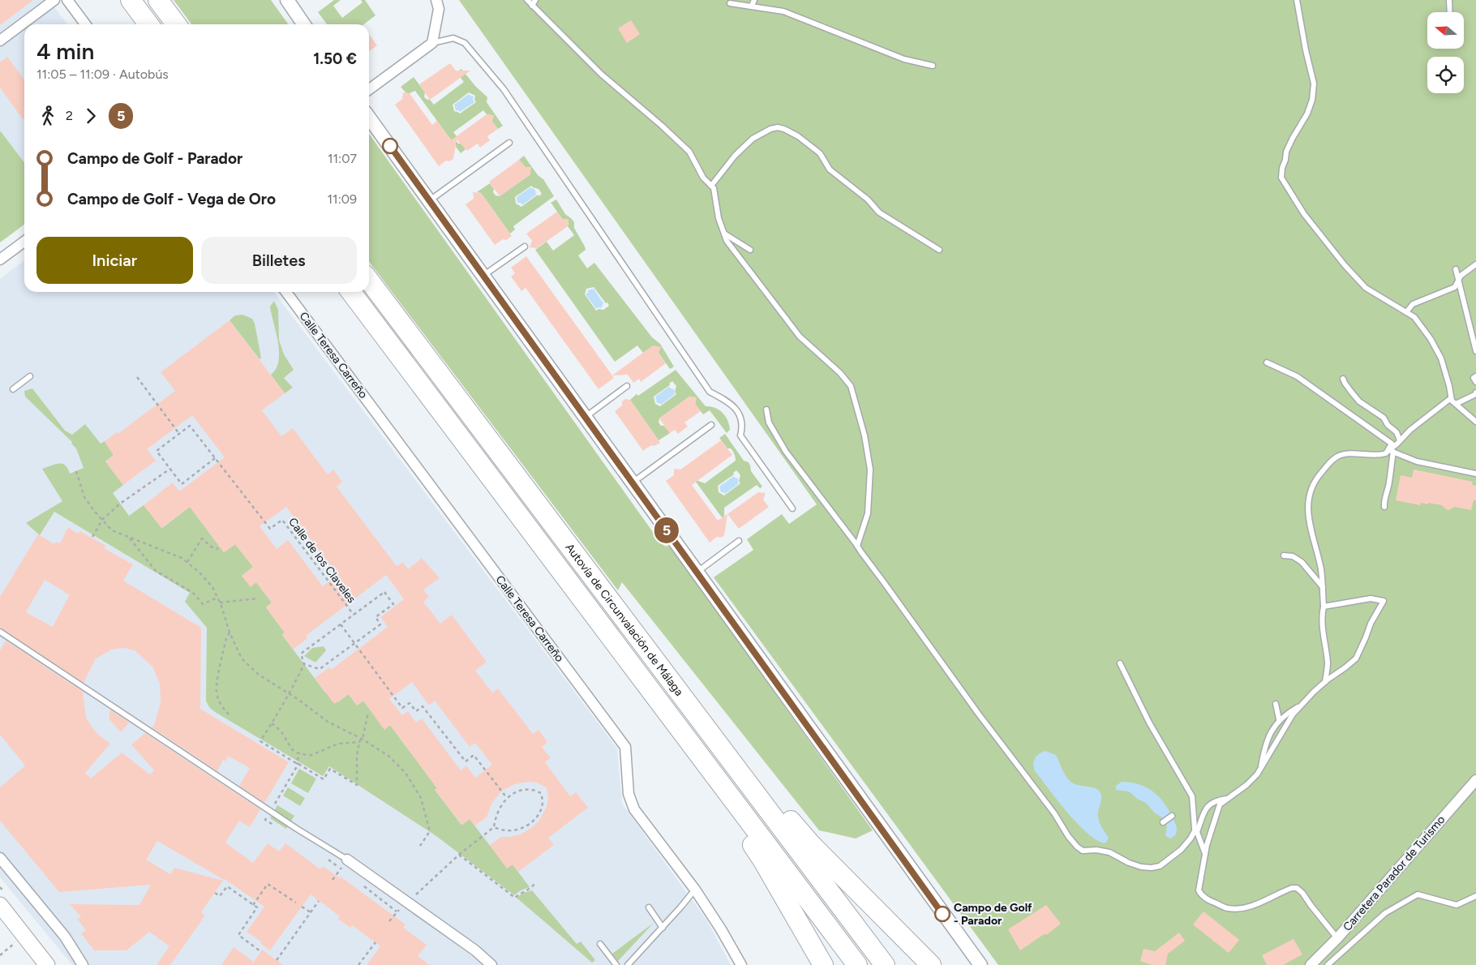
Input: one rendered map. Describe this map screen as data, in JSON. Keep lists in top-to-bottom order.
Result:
{
  "streets": {
    "highway": ["Autovía de Circunvalación de Málaga"],
    "street": ["Calle Teresa Carreño", "Carretera Parador de Turismo"],
    "path": ["Calle de los Claveles"]
  },
  "places": ["Campo de Golf - Parador"],
  "lines": ["bus line 5"],
  "north": "left",
  "page": {
    "on_map": "5",
    "heading": ["4 min", "11:05 – 11:09 · Autobús", "1.50 €"],
    "legs": ["2", "5"],
    "list": [
      {
        "name": "Campo de Golf - Parador",
        "value": "11:07"
      },
      {
        "name": "Campo de Golf - Vega de Oro",
        "value": "11:09"
      }
    ],
    "buttons": ["Iniciar", "Billetes"]
  }
}
